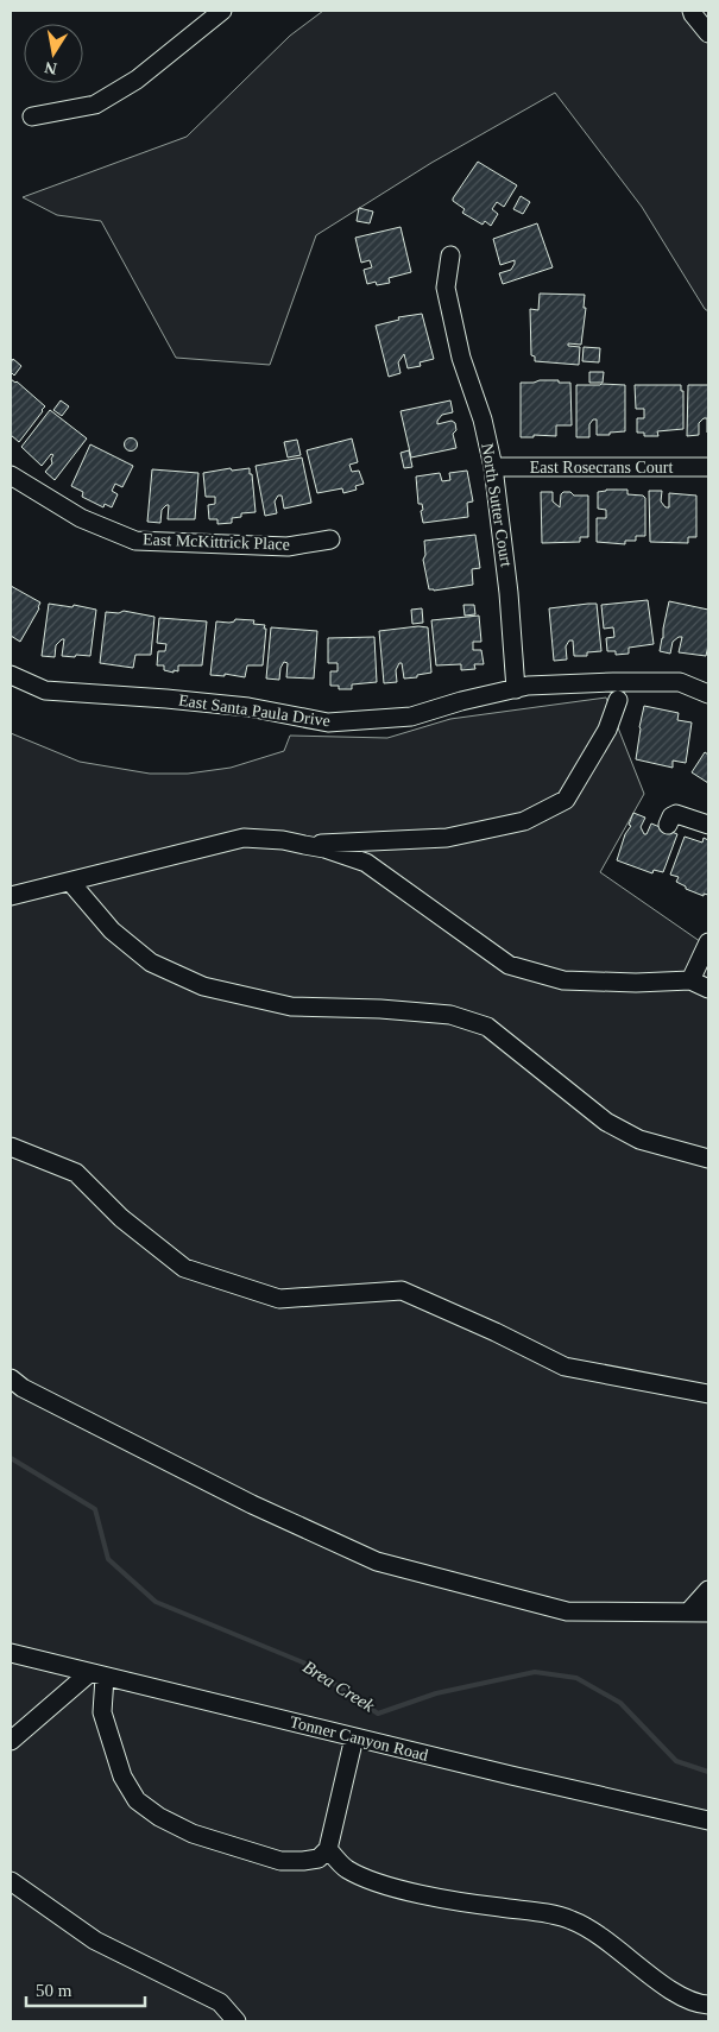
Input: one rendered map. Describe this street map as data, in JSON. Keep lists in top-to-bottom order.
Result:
{
  "streets": {
    "street": [
      "East Rosecrans Court",
      "North Sutter Court",
      "East McKittrick Place",
      "East Santa Paula Drive",
      "Tonner Canyon Road"
    ]
  },
  "crossings": [
    ["East Rosecrans Court", "North Sutter Court"],
    ["North Sutter Court", "East Santa Paula Drive"]
  ],
  "water": ["Brea Creek"],
  "scale_bar": "50 m",
  "north": "bottom"
}
